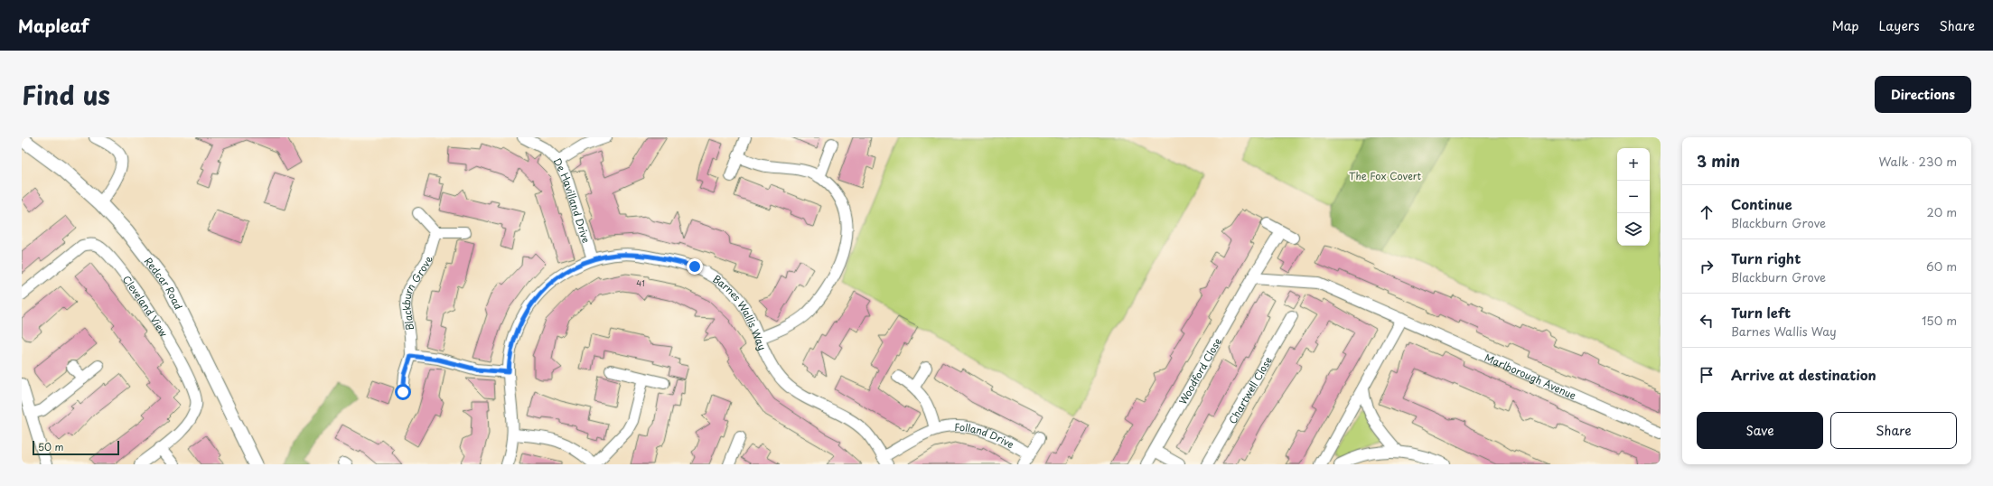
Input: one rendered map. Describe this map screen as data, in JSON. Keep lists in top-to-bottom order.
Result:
{
  "streets": {
    "street": [
      "De Havilland Drive",
      "Redcar Road",
      "Blackburn Grove",
      "Cleveland View",
      "Barnes Wallis Way",
      "Woodford Close",
      "Marlborough Avenue",
      "Chartwell Close",
      "Folland Drive"
    ]
  },
  "crossings": [
    ["De Havilland Drive", "Barnes Wallis Way"],
    ["Barnes Wallis Way", "Folland Drive"]
  ],
  "parks": ["The Fox Covert"],
  "house_numbers": ["41"],
  "scale_bar": "50 m",
  "page": {
    "header": "Mapleaf",
    "nav": ["Map", "Layers", "Share"],
    "title": "Find us",
    "buttons": [
      "Directions",
      ["Save", "Share"]
    ],
    "heading": ["3 min", "Walk · 230 m"],
    "map_buttons": ["+", "−"],
    "list": [
      ["Continue", "Blackburn Grove", "20 m"],
      ["Turn right", "Blackburn Grove", "60 m"],
      ["Turn left", "Barnes Wallis Way", "150 m"],
      "Arrive at destination"
    ],
    "scale": "50 m"
  }
}
